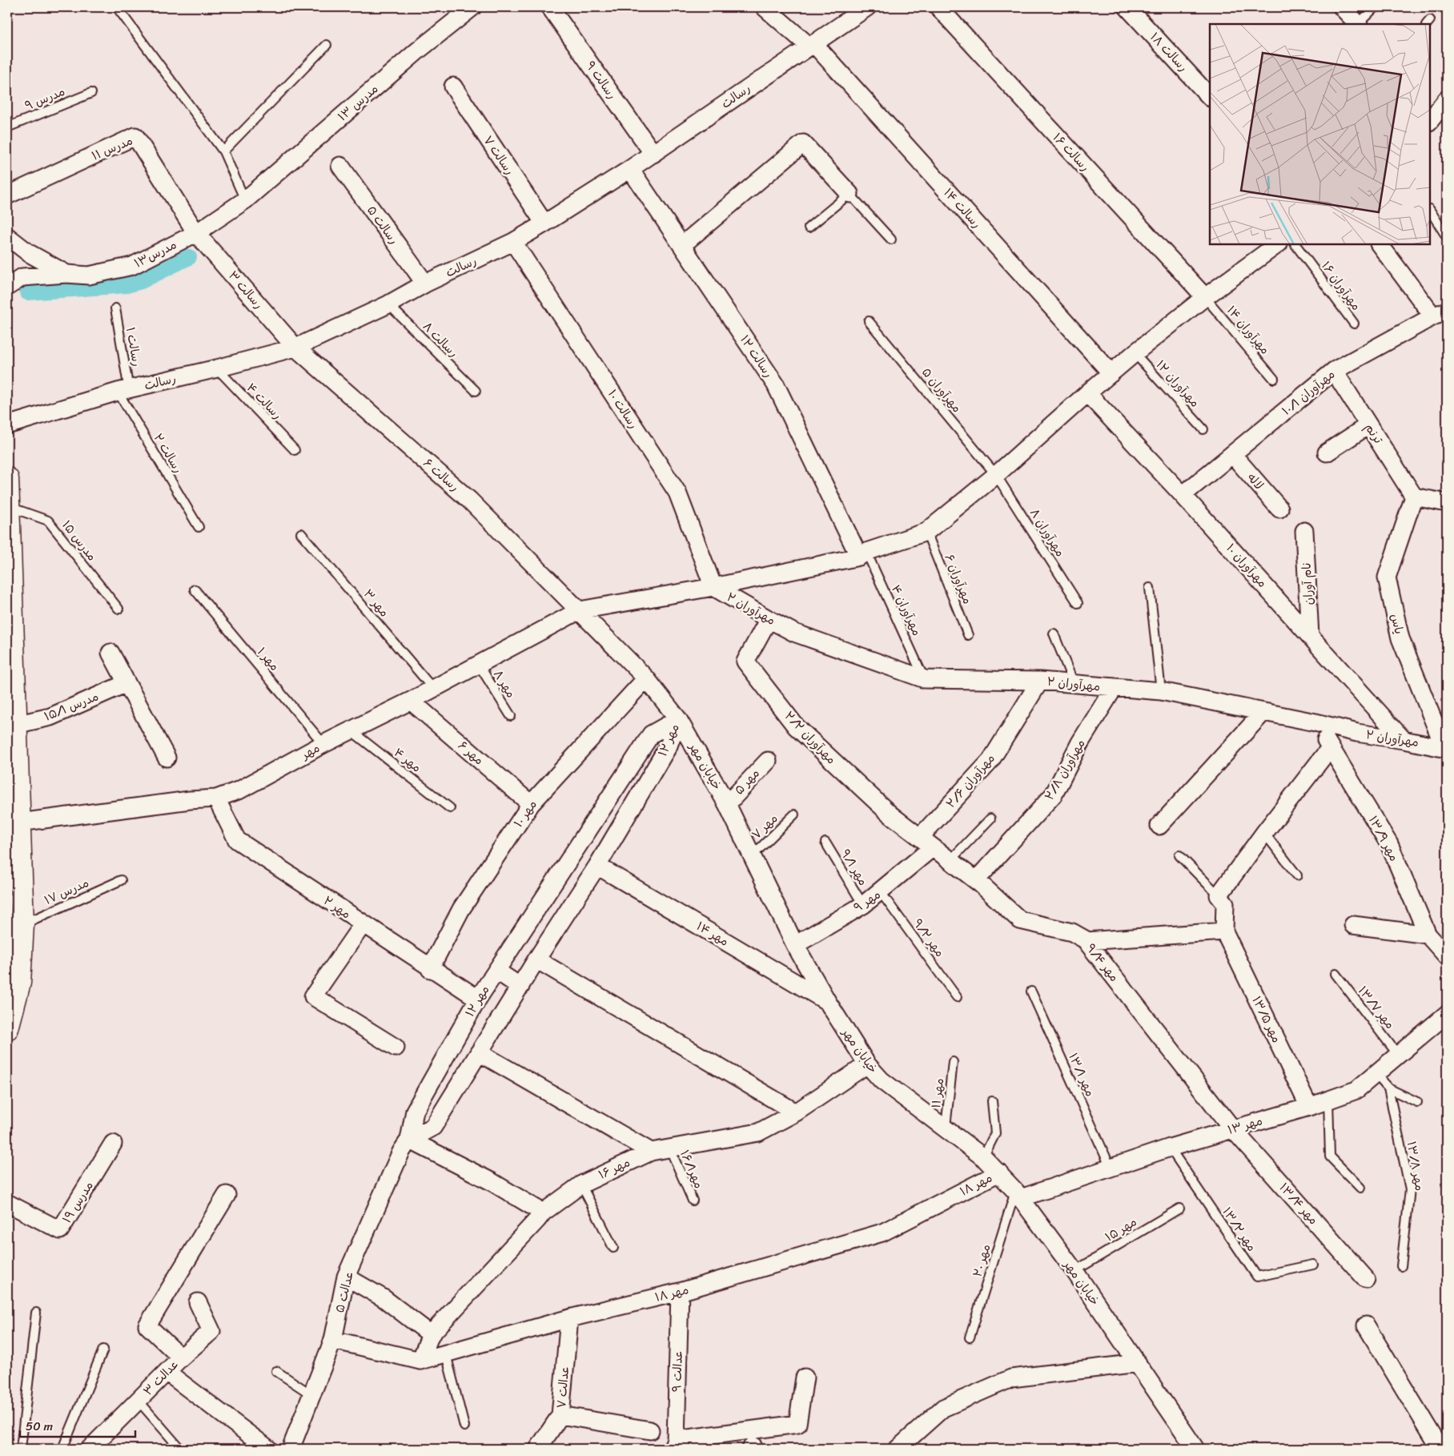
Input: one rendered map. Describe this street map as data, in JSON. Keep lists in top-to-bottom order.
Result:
{
  "streets": {
    "street": [
      "رسالت ۱۸",
      "رسالت ۹",
      "رسالت",
      "مدرس ۱۳",
      "مدرس ۱۱",
      "رسالت ۱۶",
      "رسالت ۷",
      "رسالت ۱۴",
      "رسالت ۵",
      "مدرس۱۳",
      "رسالت ۳",
      "رسالت ۱۲",
      "مهرآوران ۱۰/۱",
      "رسالت ۱۰",
      "ترنم",
      "رسالت ۶",
      "لاله",
      "مهرآوران ۱۰",
      "نام آوران",
      "مهرآوران ۲",
      "یاس",
      "مدرس ۱۵/۱",
      "مهرآوران ۲/۲",
      "مهر ۱۲",
      "مهر",
      "مهر ۶",
      "خیابان مهر",
      "مهرآوران ۲/۸",
      "مهرآوران ۲/۶",
      "مهر ۵",
      "مهر ۱۰",
      "مهر ۱۳/۹",
      "مهر ۹",
      "مهر ۲",
      "مهر ۱۴",
      "مهر ۹/۴",
      "مهر ۱۳/۵",
      "مهر ۱۳",
      "مهر ۱۶",
      "مهر ۱۸",
      "مدرس ۱۹",
      "مهر ۱۳/۴",
      "عدالت ۵",
      "عدالت ۹",
      "عدالت ۳",
      "عدالت ۷"
    ],
    "lane": [
      "مدرس ۹",
      "مهرآوران ۱۶",
      "۱۴ مهرآوران",
      "رسالت ۸",
      "رسالت ۱",
      "مهرآوران ۱۲",
      "مهرآوران ۵",
      "رسالت ۴",
      "رسالت ۲",
      "مهرآوران ۸",
      "مدرس ۱۵",
      "مهرآوران ۶",
      "مهر ۳",
      "مهرآوران ۴",
      "مهر ۱",
      "مهر ۸",
      "مهر ۴",
      "مهر ۷",
      "مهر ۹/۱",
      "مدرس ۱۷",
      "مهر ۹/۲",
      "مهر ۱۳/۷",
      "مهر ۱۳/۱",
      "مهر ۱۱",
      "مهر ۱۳/۸",
      "مهر۱۶/۱",
      "مهر ۱۵",
      "مهر ۱۳/۲",
      "مهر ۲۰"
    ]
  },
  "crossings": [
    ["رسالت ۹", "رسالت"],
    ["رسالت", "رسالت ۷"],
    ["رسالت", "رسالت ۱۴"],
    ["رسالت", "رسالت ۵"],
    ["رسالت", "رسالت ۳"],
    ["رسالت", "رسالت ۸"],
    ["رسالت", "رسالت ۱"],
    ["رسالت", "رسالت ۱۲"],
    ["رسالت", "رسالت ۴"],
    ["رسالت", "رسالت ۱۰"],
    ["رسالت", "رسالت ۲"],
    ["رسالت", "رسالت ۶"],
    ["مدرس ۱۳", "مدرس ۱۱"],
    ["مدرس ۱۳", "مدرس۱۳"],
    ["مدرس ۱۳", "رسالت ۳"],
    ["مدرس ۱۱", "مدرس۱۳"],
    ["مدرس ۱۱", "رسالت ۳"],
    ["رسالت ۱۶", "۱۴ مهرآوران"],
    ["مدرس۱۳", "رسالت ۳"],
    ["رسالت ۳", "رسالت ۶"],
    ["رسالت ۱", "رسالت ۲"],
    ["رسالت ۱۲", "مهرآوران ۴"],
    ["رسالت ۱۲", "مهر"],
    ["مهرآوران ۵", "مهرآوران ۸"],
    ["مهرآوران ۱۰/۱", "ترنم"],
    ["مهرآوران ۱۰/۱", "لاله"],
    ["مهرآوران ۱۰/۱", "مهرآوران ۱۰"],
    ["رسالت ۱۰", "مهرآوران ۲"],
    ["رسالت ۱۰", "مهر"],
    ["ترنم", "یاس"],
    ["رسالت ۶", "مهر"],
    ["رسالت ۶", "خیابان مهر"],
    ["مهرآوران ۱۰", "نام آوران"],
    ["مهرآوران ۱۰", "مهرآوران ۲"],
    ["مهرآوران ۶", "مهر"],
    ["مهر ۳", "مهر"],
    ["مهرآوران ۲", "مهرآوران ۴"],
    ["مهرآوران ۲", "یاس"],
    ["مهرآوران ۲", "مهرآوران ۲/۲"],
    ["مهرآوران ۲", "مهر"],
    ["مهرآوران ۲", "مهرآوران ۲/۸"],
    ["مهرآوران ۲", "مهرآوران ۲/۶"],
    ["مهرآوران ۲", "مهر ۱۳/۹"],
    ["مهرآوران ۴", "مهر"],
    ["مهر ۱", "مهر"],
    ["مهر ۸", "مهر"],
    ["مهرآوران ۲/۲", "مهرآوران ۲/۶"],
    ["مهرآوران ۲/۲", "مهر ۹"],
    ["مهرآوران ۲/۲", "مهر ۹/۴"],
    ["مهر ۱۲", "خیابان مهر"],
    ["مهر ۱۲", "مهر ۲"],
    ["مهر ۱۲", "مهر ۱۴"],
    ["مهر ۱۲", "عدالت ۵"],
    ["مهر", "مهر ۶"],
    ["مهر", "مهر ۴"],
    ["مهر", "خیابان مهر"],
    ["مهر", "مهر ۲"],
    ["مهر ۶", "مهر ۱۰"],
    ["خیابان مهر", "مهر ۵"],
    ["خیابان مهر", "مهر ۱۰"],
    ["خیابان مهر", "مهر ۷"],
    ["خیابان مهر", "مهر ۹"],
    ["خیابان مهر", "مهر ۱۴"],
    ["خیابان مهر", "مهر ۱۱"],
    ["خیابان مهر", "مهر ۱۳"],
    ["خیابان مهر", "مهر ۱۶"],
    ["خیابان مهر", "مهر ۱۸"],
    ["خیابان مهر", "مهر ۱۵"],
    ["خیابان مهر", "مهر ۲۰"],
    ["مهرآوران ۲/۸", "مهر ۹/۴"],
    ["مهرآوران ۲/۶", "مهر ۹"],
    ["مهرآوران ۲/۶", "مهر ۹/۴"],
    ["مهر ۱۰", "مهر ۲"],
    ["مهر ۹/۱", "مهر ۹"],
    ["مهر ۹", "مهر ۹/۲"],
    ["مهر ۹", "مهر ۹/۴"],
    ["مهر ۹/۴", "مهر ۱۳"],
    ["مهر ۹/۴", "مهر ۱۳/۴"],
    ["مهر ۱۳/۷", "مهر ۱۳"],
    ["مهر ۱۳/۵", "مهر ۱۳"],
    ["مهر ۱۳/۱", "مهر ۱۳"],
    ["مهر ۱۳", "مهر ۱۳/۴"],
    ["مهر ۱۳", "مهر ۱۳/۲"],
    ["مهر ۱۳", "مهر ۲۰"],
    ["مهر ۱۶", "مهر۱۶/۱"],
    ["مهر ۱۶", "مهر ۱۸"],
    ["مهر ۱۸", "عدالت ۵"],
    ["مهر ۱۸", "عدالت ۹"],
    ["مهر ۱۸", "عدالت ۷"]
  ],
  "scale_bar": "50 m"
}
